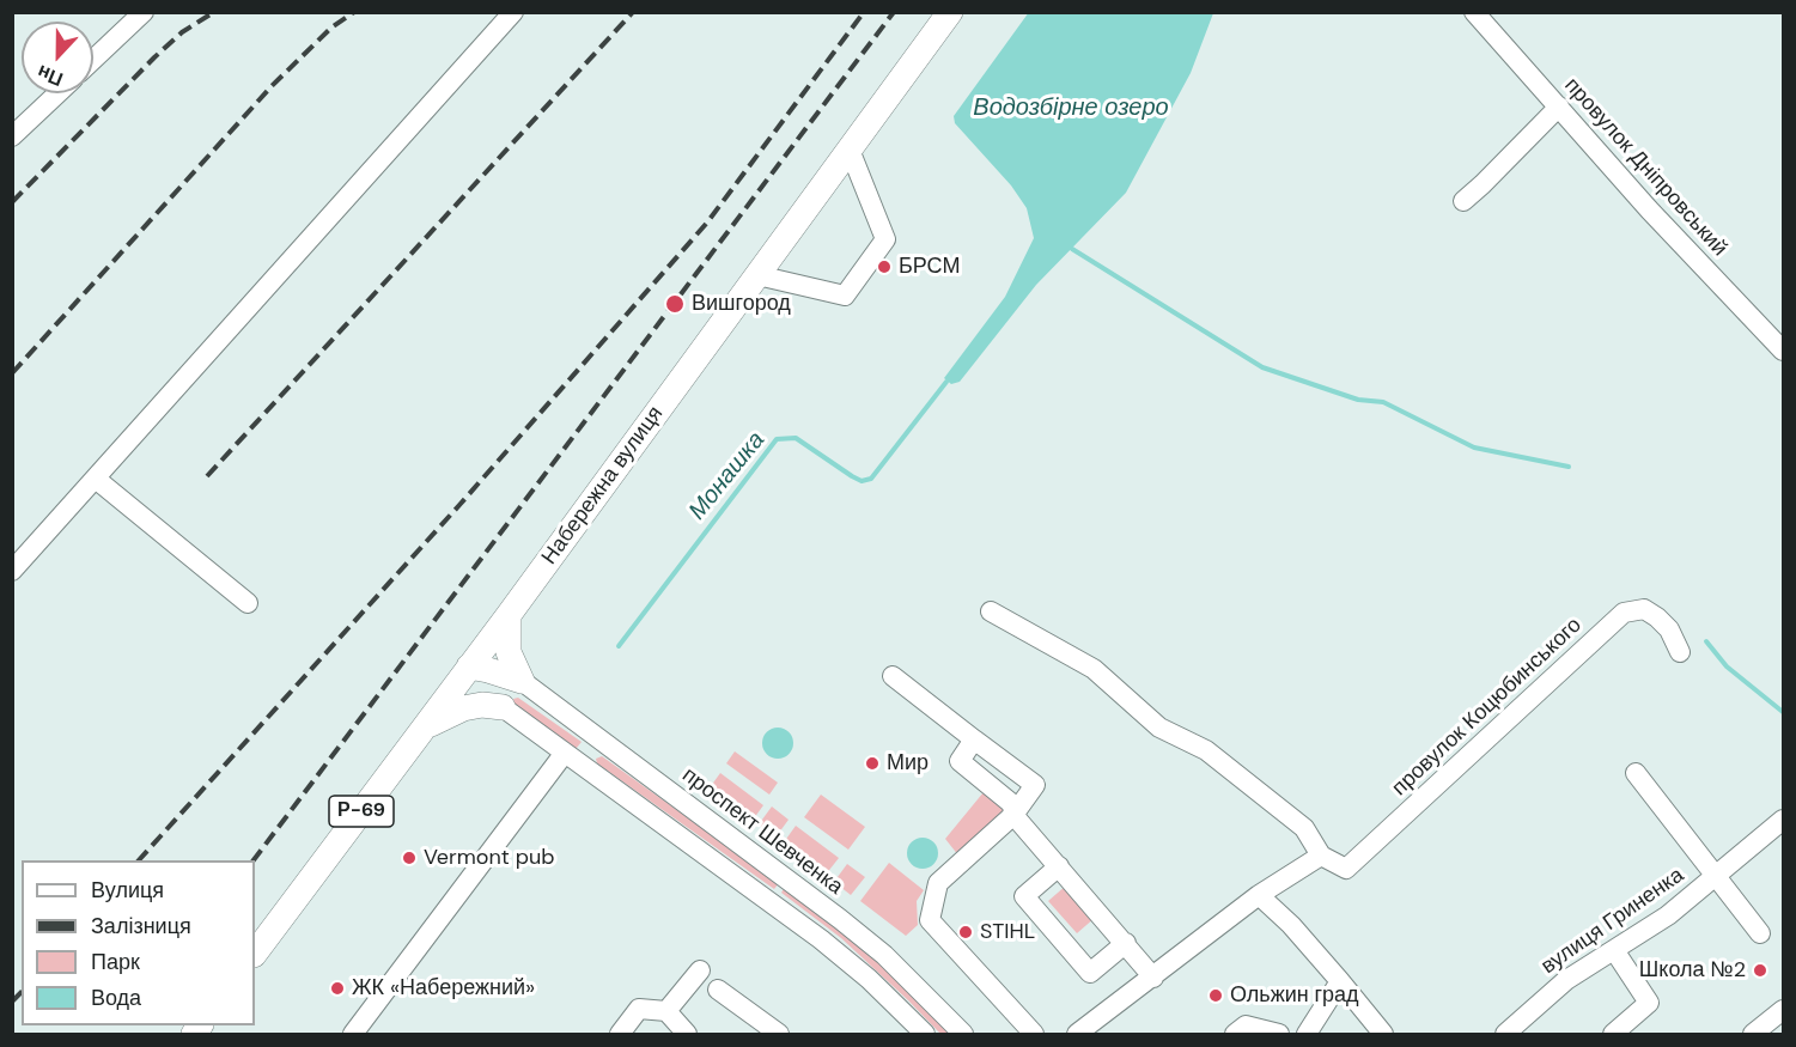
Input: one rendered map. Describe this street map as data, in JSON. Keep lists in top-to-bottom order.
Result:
{
  "streets": {
    "main road": ["Набережна вулиця", "Р-69"],
    "street": [
      "провулок Дніпровський",
      "провулок Коцюбинського",
      "проспект Шевченка",
      "вулиця Гриненка"
    ]
  },
  "water": ["Водозбірне озеро", "Монашка"],
  "places": [
    "БРСМ",
    "Вишгород",
    "Мир",
    "Vermont pub",
    "STIHL",
    "Школа №2",
    "ЖК «Набережний»",
    "Ольжин град"
  ],
  "legend": [
    "Вулиця",
    "Залізниця",
    "Парк",
    "Вода"
  ],
  "north": "bottom"
}
